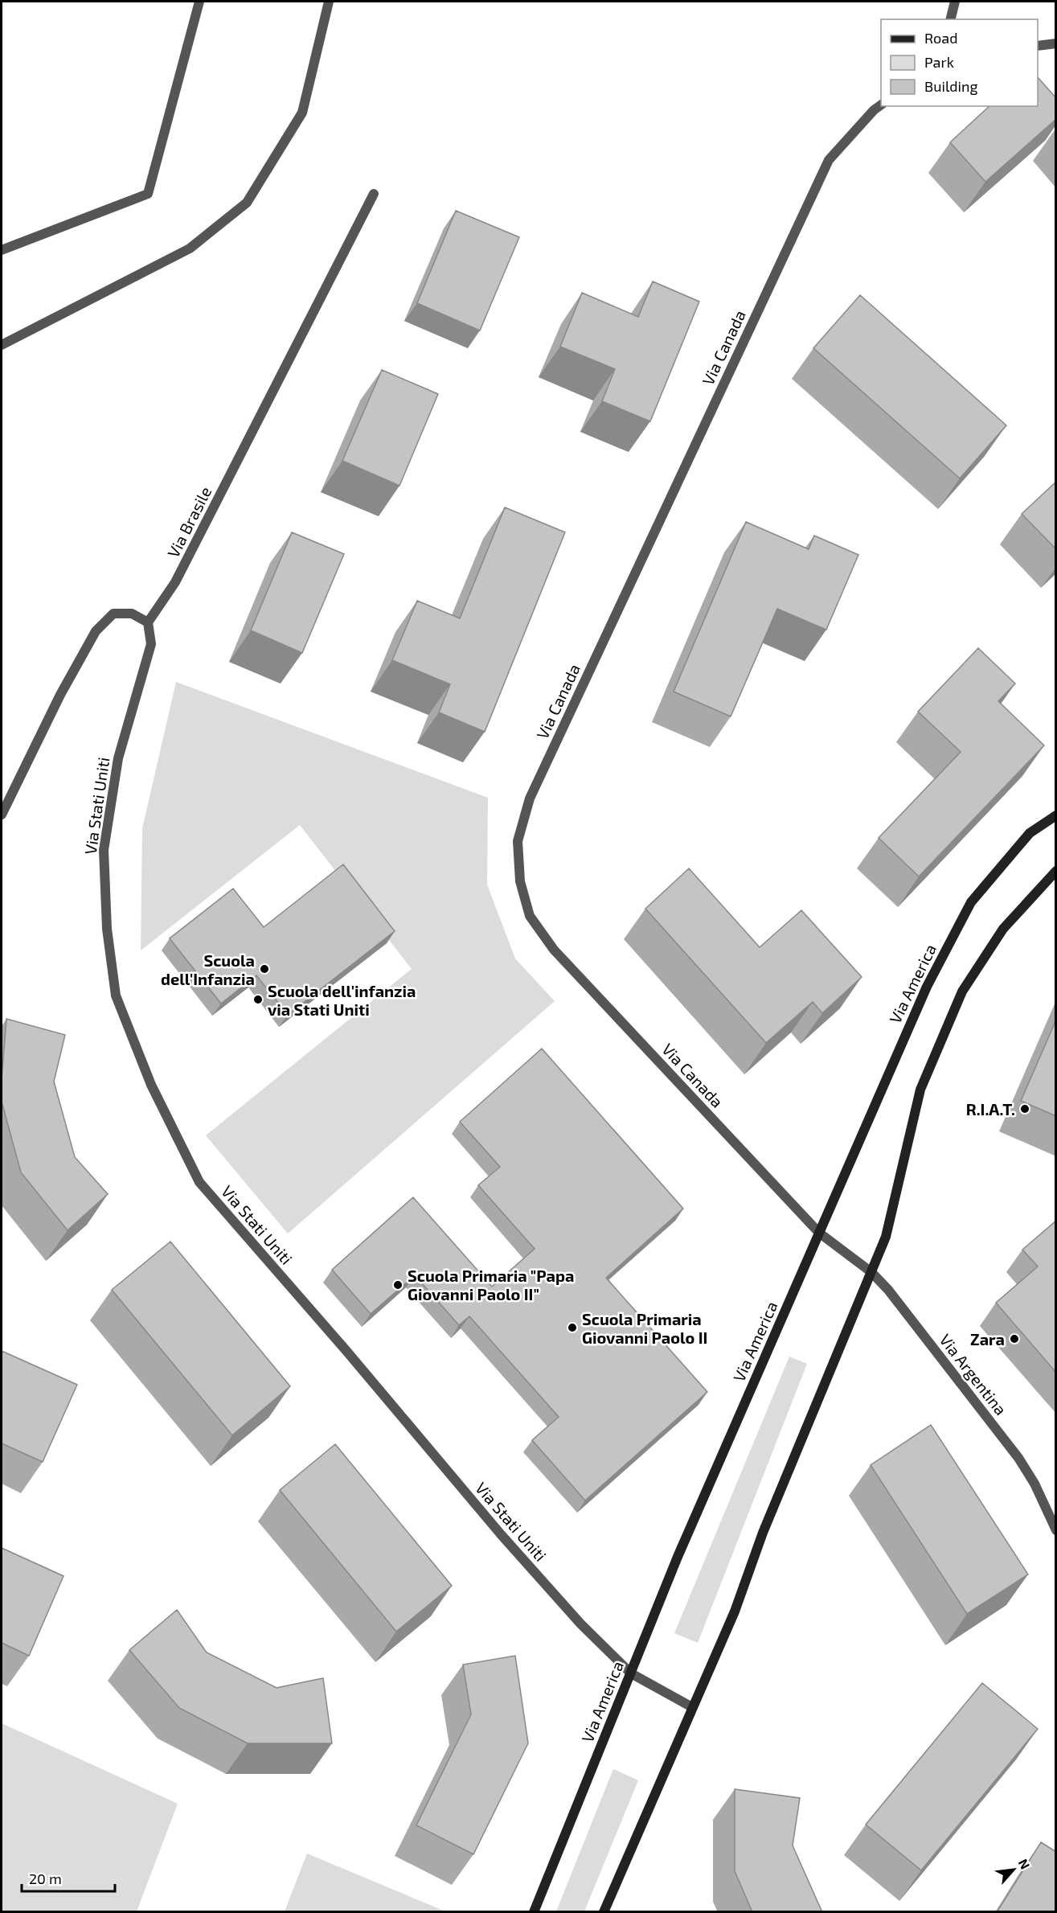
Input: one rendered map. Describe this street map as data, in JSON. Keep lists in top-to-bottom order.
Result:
{
  "streets": {
    "street": [
      "Via Canada",
      "Via Brasile",
      "Via Stati Uniti",
      "Via America",
      "Via Argentina"
    ]
  },
  "crossings": [
    ["Via Canada", "Via America"],
    ["Via Canada", "Via Argentina"],
    ["Via Brasile", "Via Stati Uniti"],
    ["Via Stati Uniti", "Via America"]
  ],
  "places": [
    "Scuola dell'Infanzia",
    "Scuola dell'infanzia via Stati Uniti",
    "R.I.A.T.",
    "Scuola Primaria \"Papa Giovanni Paolo II\"",
    "Scuola Primaria Giovanni Paolo II",
    "Zara"
  ],
  "legend": ["Road", "Park", "Building"],
  "scale_bar": "20 m",
  "north": "top right"
}
